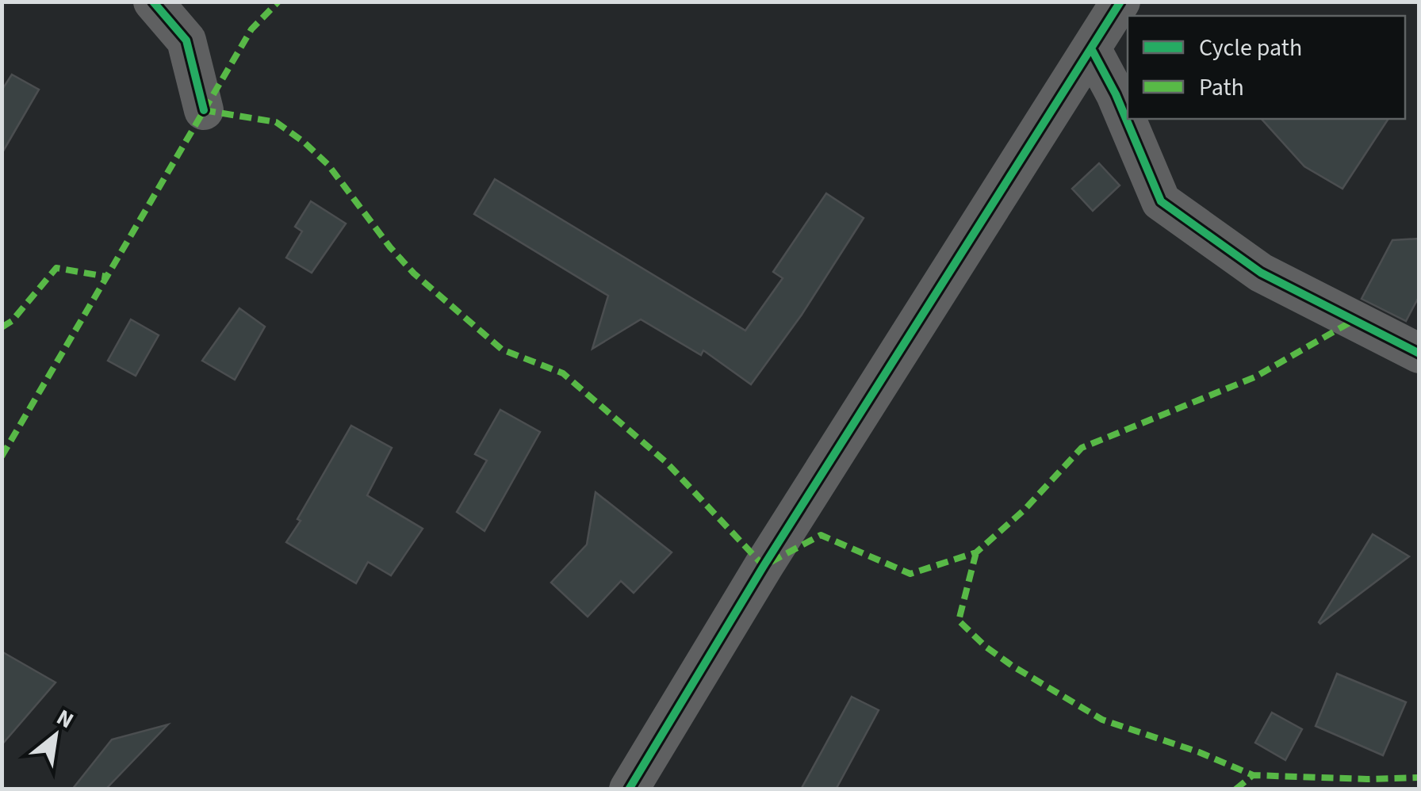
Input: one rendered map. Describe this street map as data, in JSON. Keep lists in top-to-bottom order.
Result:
{
  "legend": ["Cycle path", "Path"],
  "north": "top right"
}
